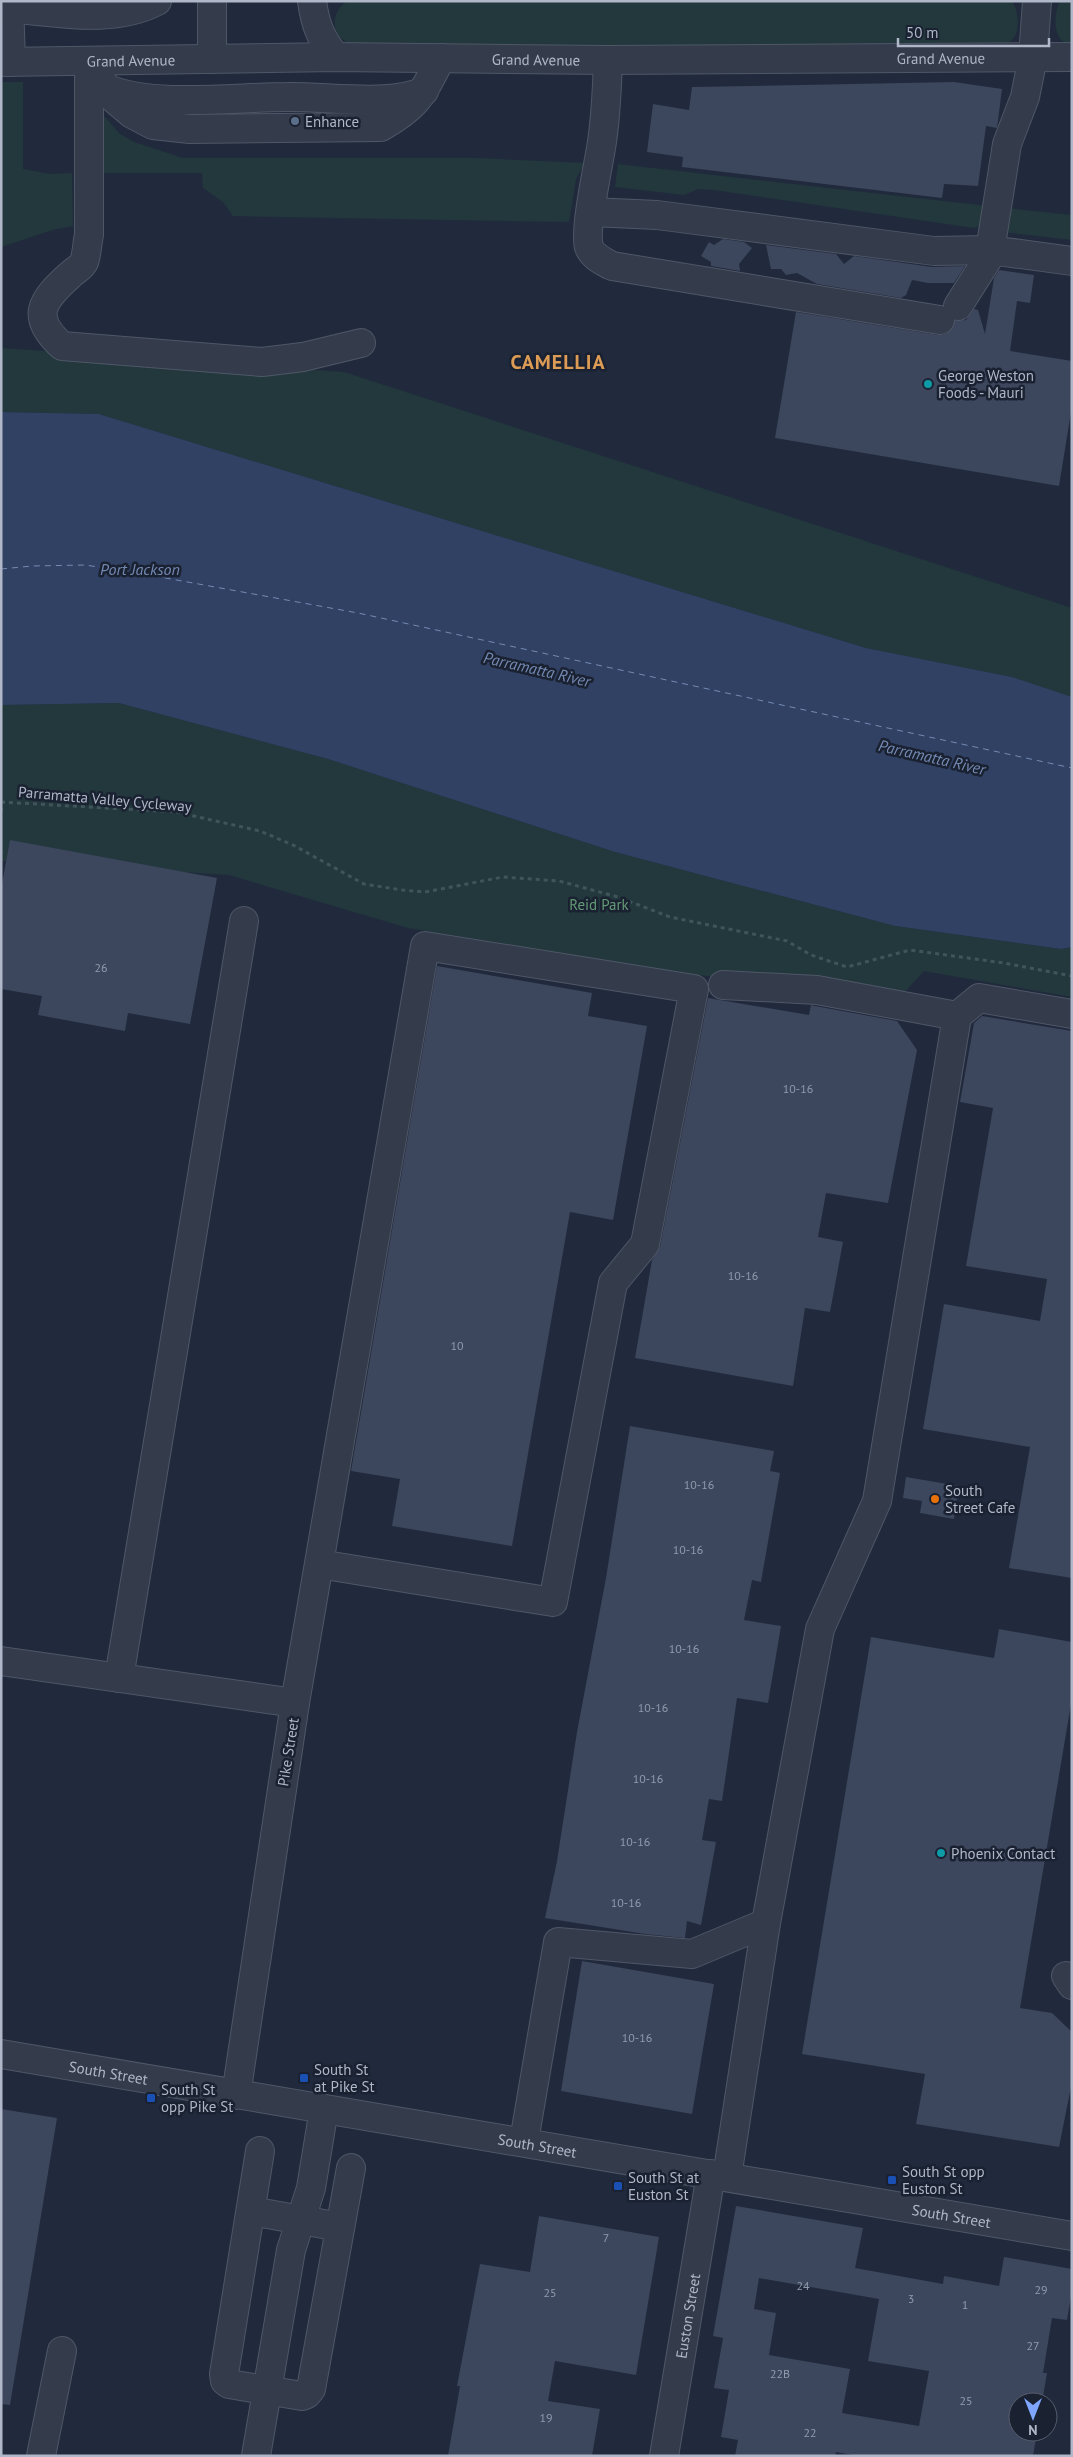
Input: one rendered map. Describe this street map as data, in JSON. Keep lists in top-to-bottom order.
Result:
{
  "streets": {
    "street": [
      "Grand Avenue",
      "Pike Street",
      "South Street",
      "Euston Street"
    ],
    "path": ["Parramatta Valley Cycleway"]
  },
  "crossings": [
    ["Pike Street", "South Street"],
    ["South Street", "Euston Street"]
  ],
  "districts": ["CAMELLIA"],
  "water": ["Port Jackson", "Parramatta River"],
  "parks": ["Reid Park"],
  "places": {
    "other": [
      "Enhance",
      "George Weston Foods - Mauri",
      "South Street Cafe",
      "Phoenix Contact"
    ],
    "transit": [
      "South St at Pike St",
      "South St opp Pike St",
      "South St opp Euston St",
      "South St at Euston St"
    ]
  },
  "house_numbers": [
    "26",
    "10-16",
    "10-16",
    "10",
    "10-16",
    "10-16",
    "10-16",
    "10-16",
    "10-16",
    "10-16",
    "10-16",
    "10-16",
    "7",
    "24",
    "29",
    "25",
    "3",
    "1",
    "27",
    "22B",
    "25",
    "19",
    "22"
  ],
  "scale_bar": "50 m",
  "north": "bottom"
}
